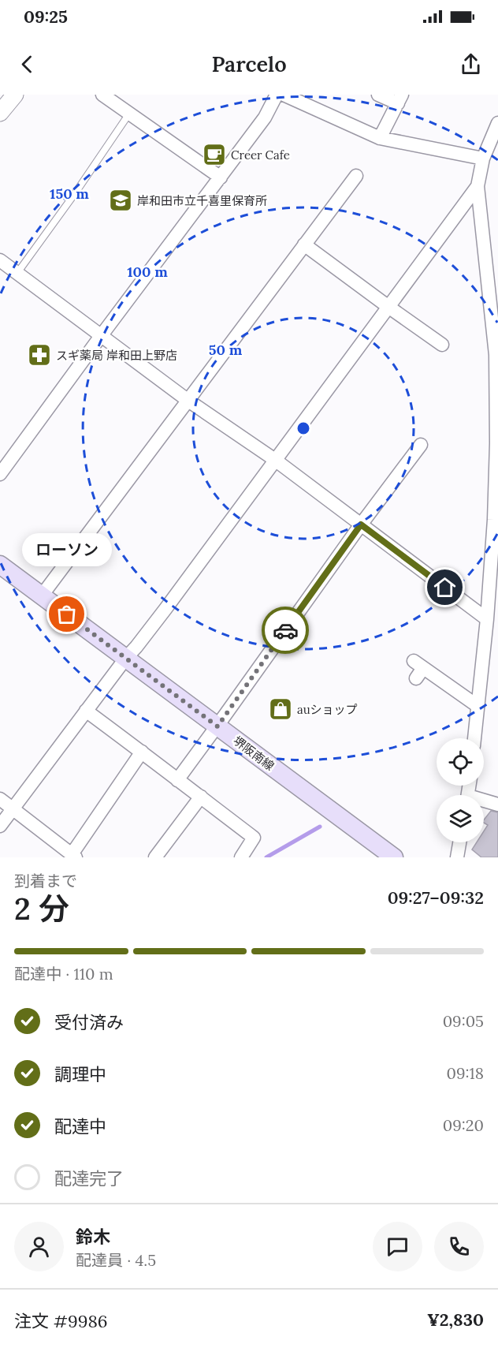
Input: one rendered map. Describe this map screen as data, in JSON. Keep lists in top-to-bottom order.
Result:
{
  "streets": {
    "main road": ["堺阪南線"]
  },
  "places": {
    "cafe": ["Creer Cafe"],
    "school or university": ["岸和田市立千喜里保育所"],
    "pharmacy": ["スギ薬局 岸和田上野店"],
    "other": ["ローソン"],
    "shop": ["auショップ"]
  },
  "page": {
    "status": "09:25",
    "header": "Parcelo",
    "bubble": "ローソン",
    "heading": ["2 分", "到着まで", "09:27–09:32"],
    "panel": [
      "鈴木",
      "配達員 · 4.5",
      "注文 #9986",
      "¥2,830"
    ],
    "bar": "配達中 · 110 m",
    "list": [
      ["受付済み", "09:05"],
      ["調理中", "09:18"],
      ["配達中", "09:20"],
      "配達完了"
    ]
  },
  "rings": ["150 m", "100 m", "50 m"]
}
